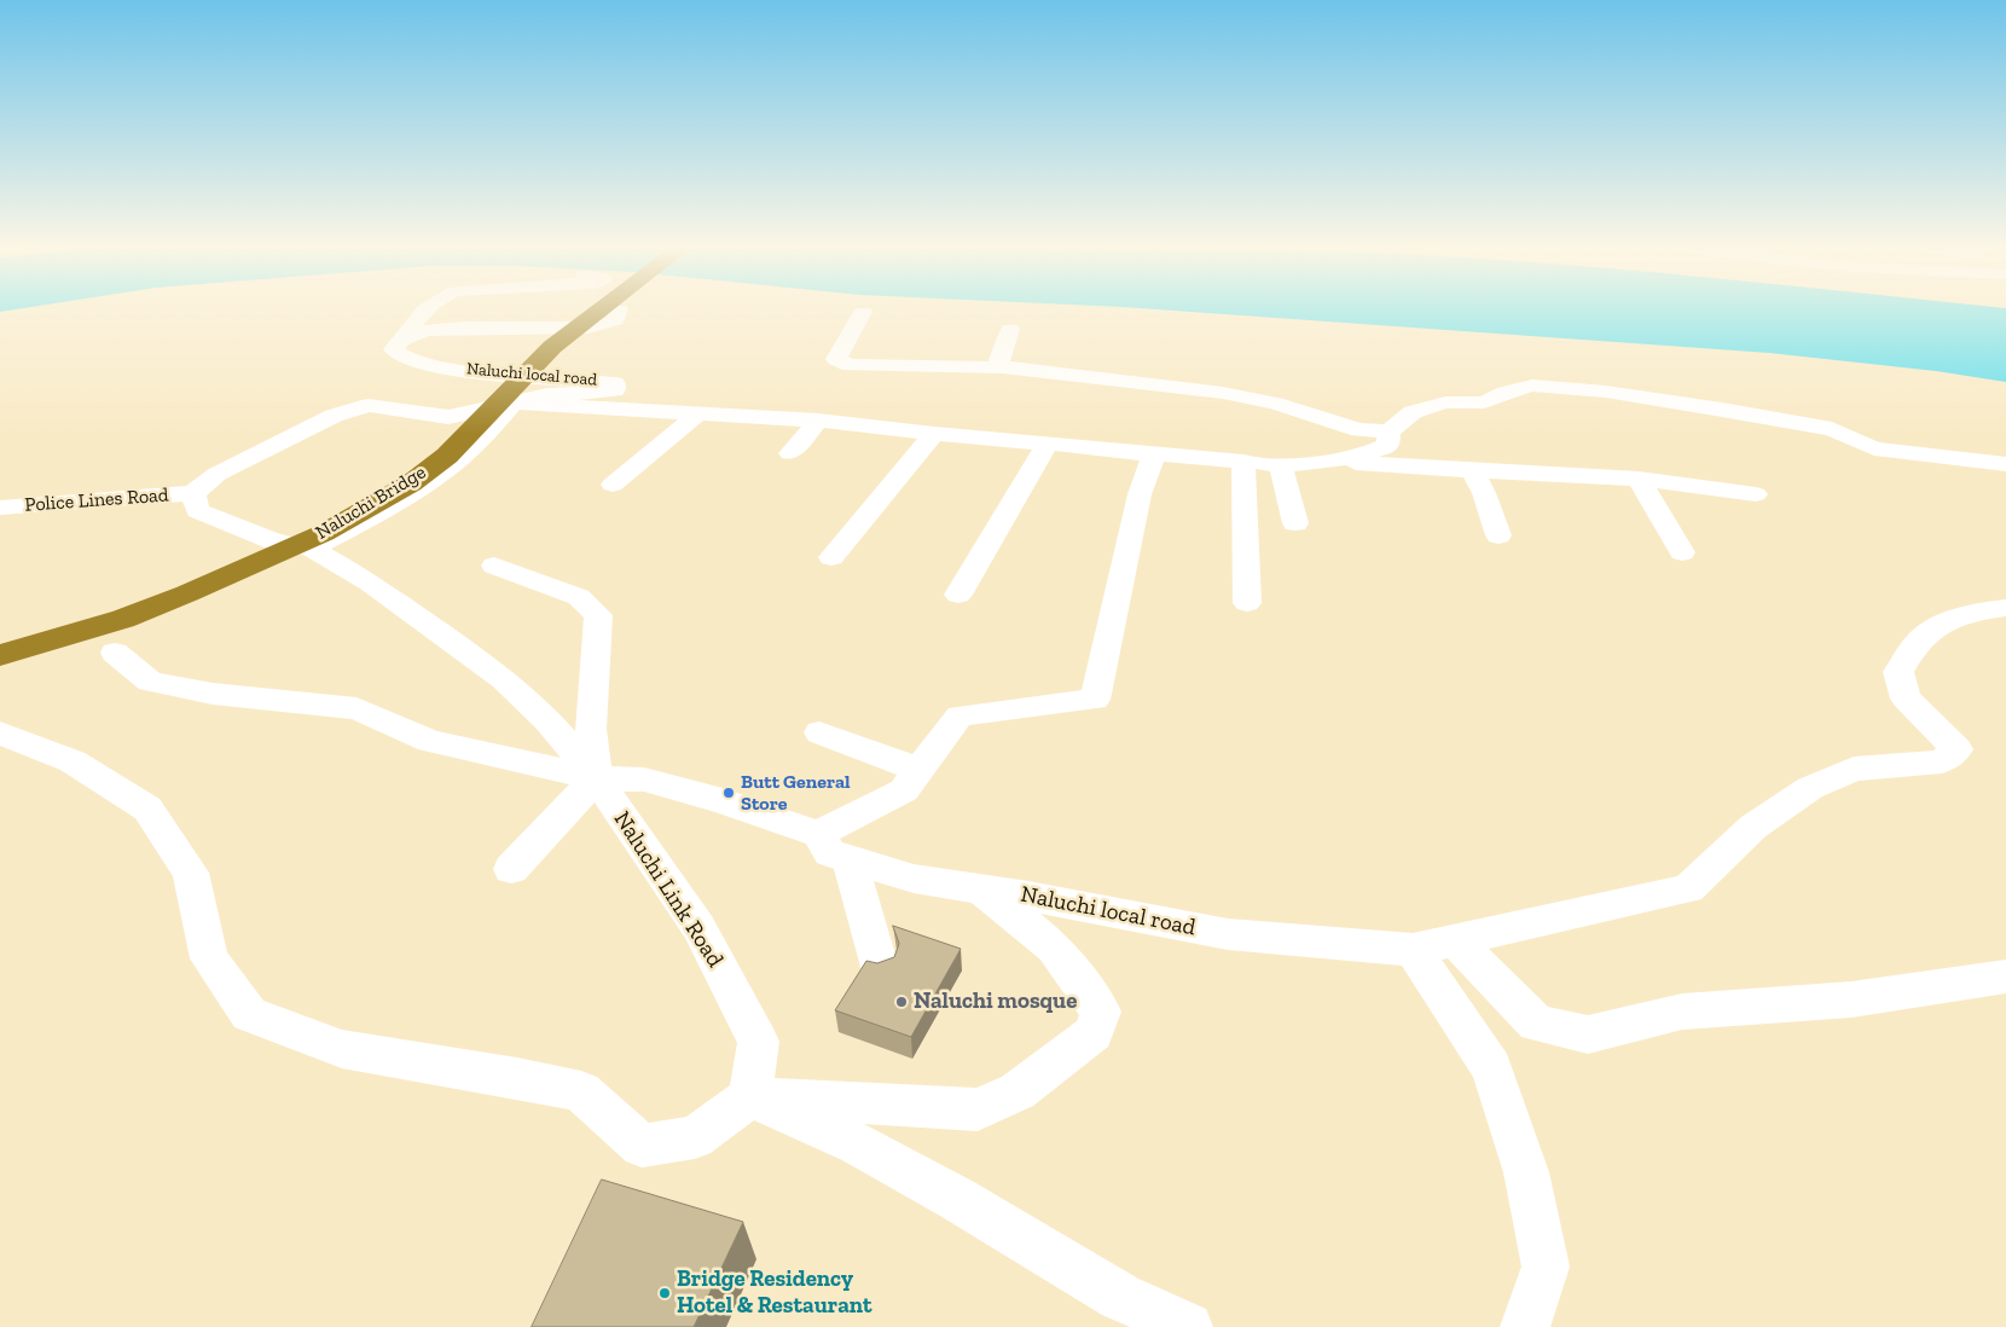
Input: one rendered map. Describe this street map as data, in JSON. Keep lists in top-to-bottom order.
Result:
{
  "streets": {
    "highway": ["Naluchi Bridge"],
    "street": ["Naluchi local road", "Police Lines Road", "Naluchi Link Road"]
  },
  "crossings": [
    ["Naluchi local road", "Naluchi Link Road"],
    ["Police Lines Road", "Naluchi Link Road"]
  ],
  "places": ["Butt General Store", "Naluchi mosque", "Bridge Residency Hotel & Restaurant"]
}
